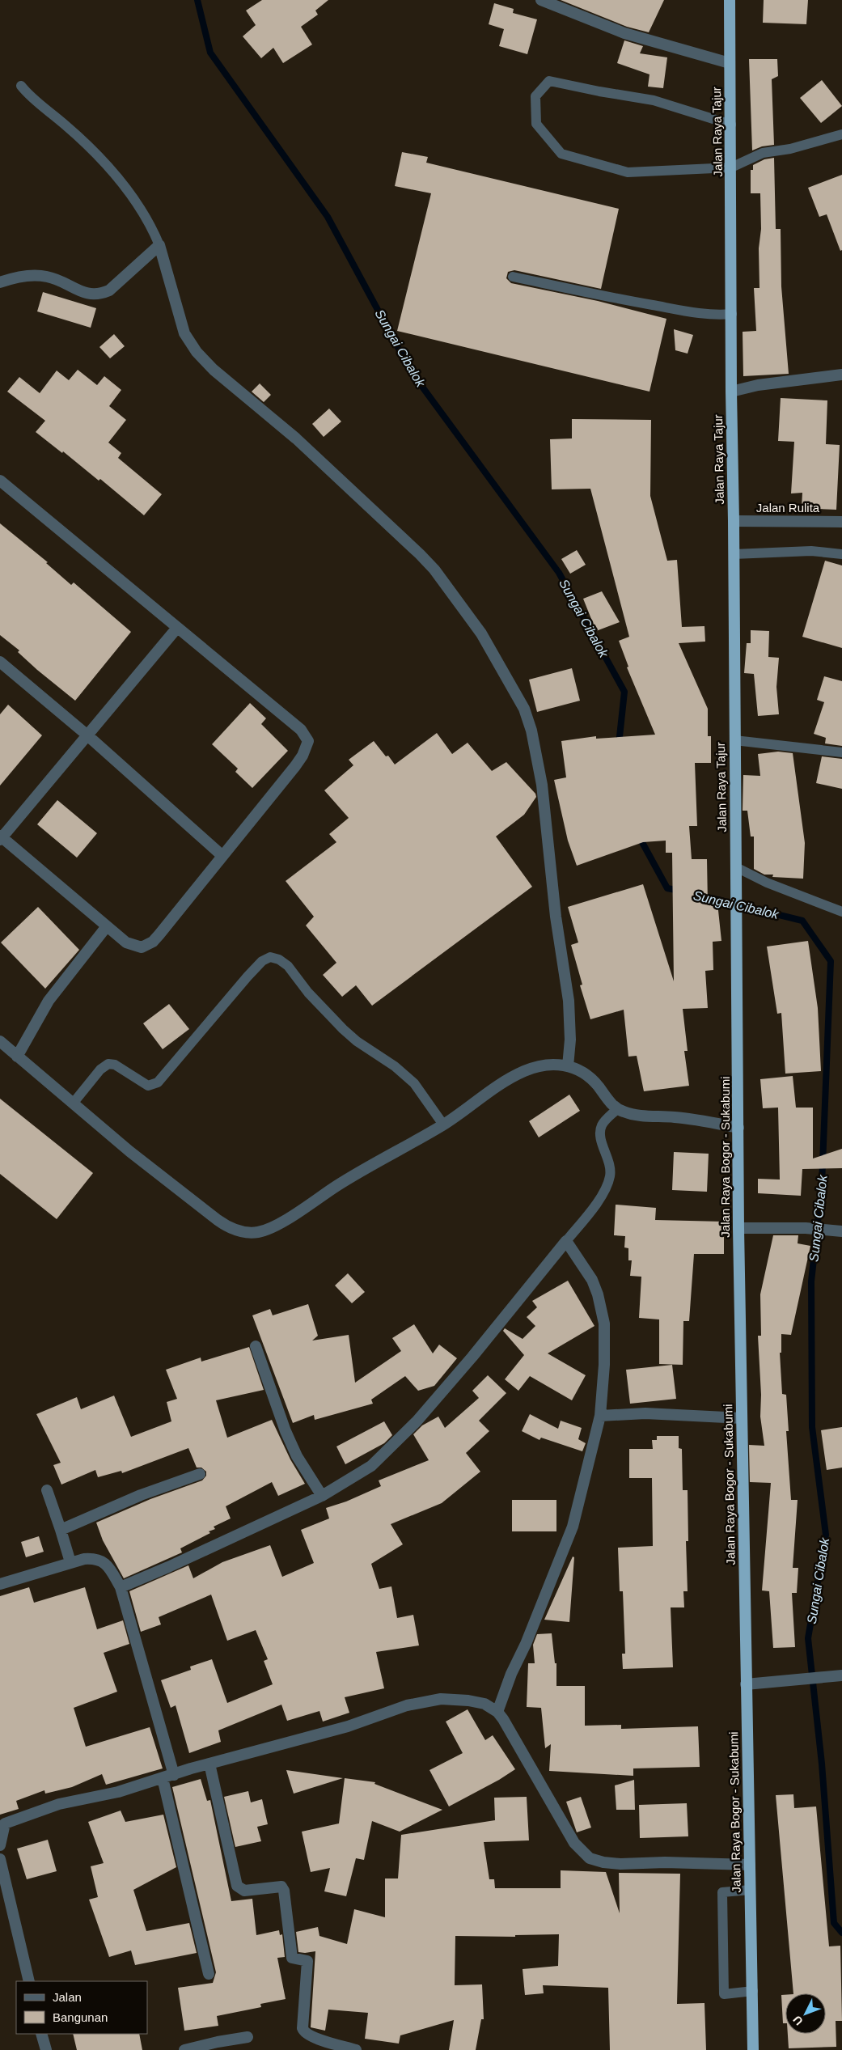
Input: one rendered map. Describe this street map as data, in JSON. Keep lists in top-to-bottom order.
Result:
{
  "streets": {
    "highway": ["Jalan Raya Tajur", "Jalan Raya Bogor - Sukabumi"],
    "street": ["Jalan Rulita"]
  },
  "crossings": [
    ["Jalan Raya Tajur", "Jalan Rulita"],
    ["Jalan Raya Tajur", "Jalan Raya Bogor - Sukabumi"]
  ],
  "water": ["Sungai Cibalok"],
  "legend": ["Jalan", "Bangunan"],
  "north": "bottom left"
}
